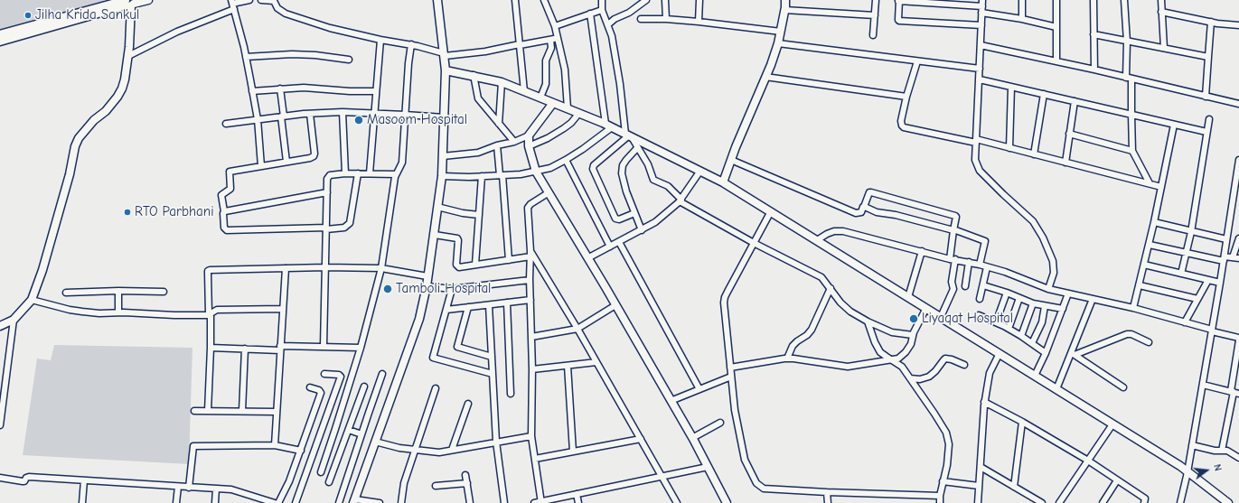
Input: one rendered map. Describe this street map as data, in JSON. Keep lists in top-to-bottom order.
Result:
{
  "places": [
    "Jilha Krida Sankul",
    "Masoom Hospital",
    "RTO Parbhani",
    "Tamboli Hospital",
    "Liyaqat Hospital"
  ],
  "north": "right"
}
